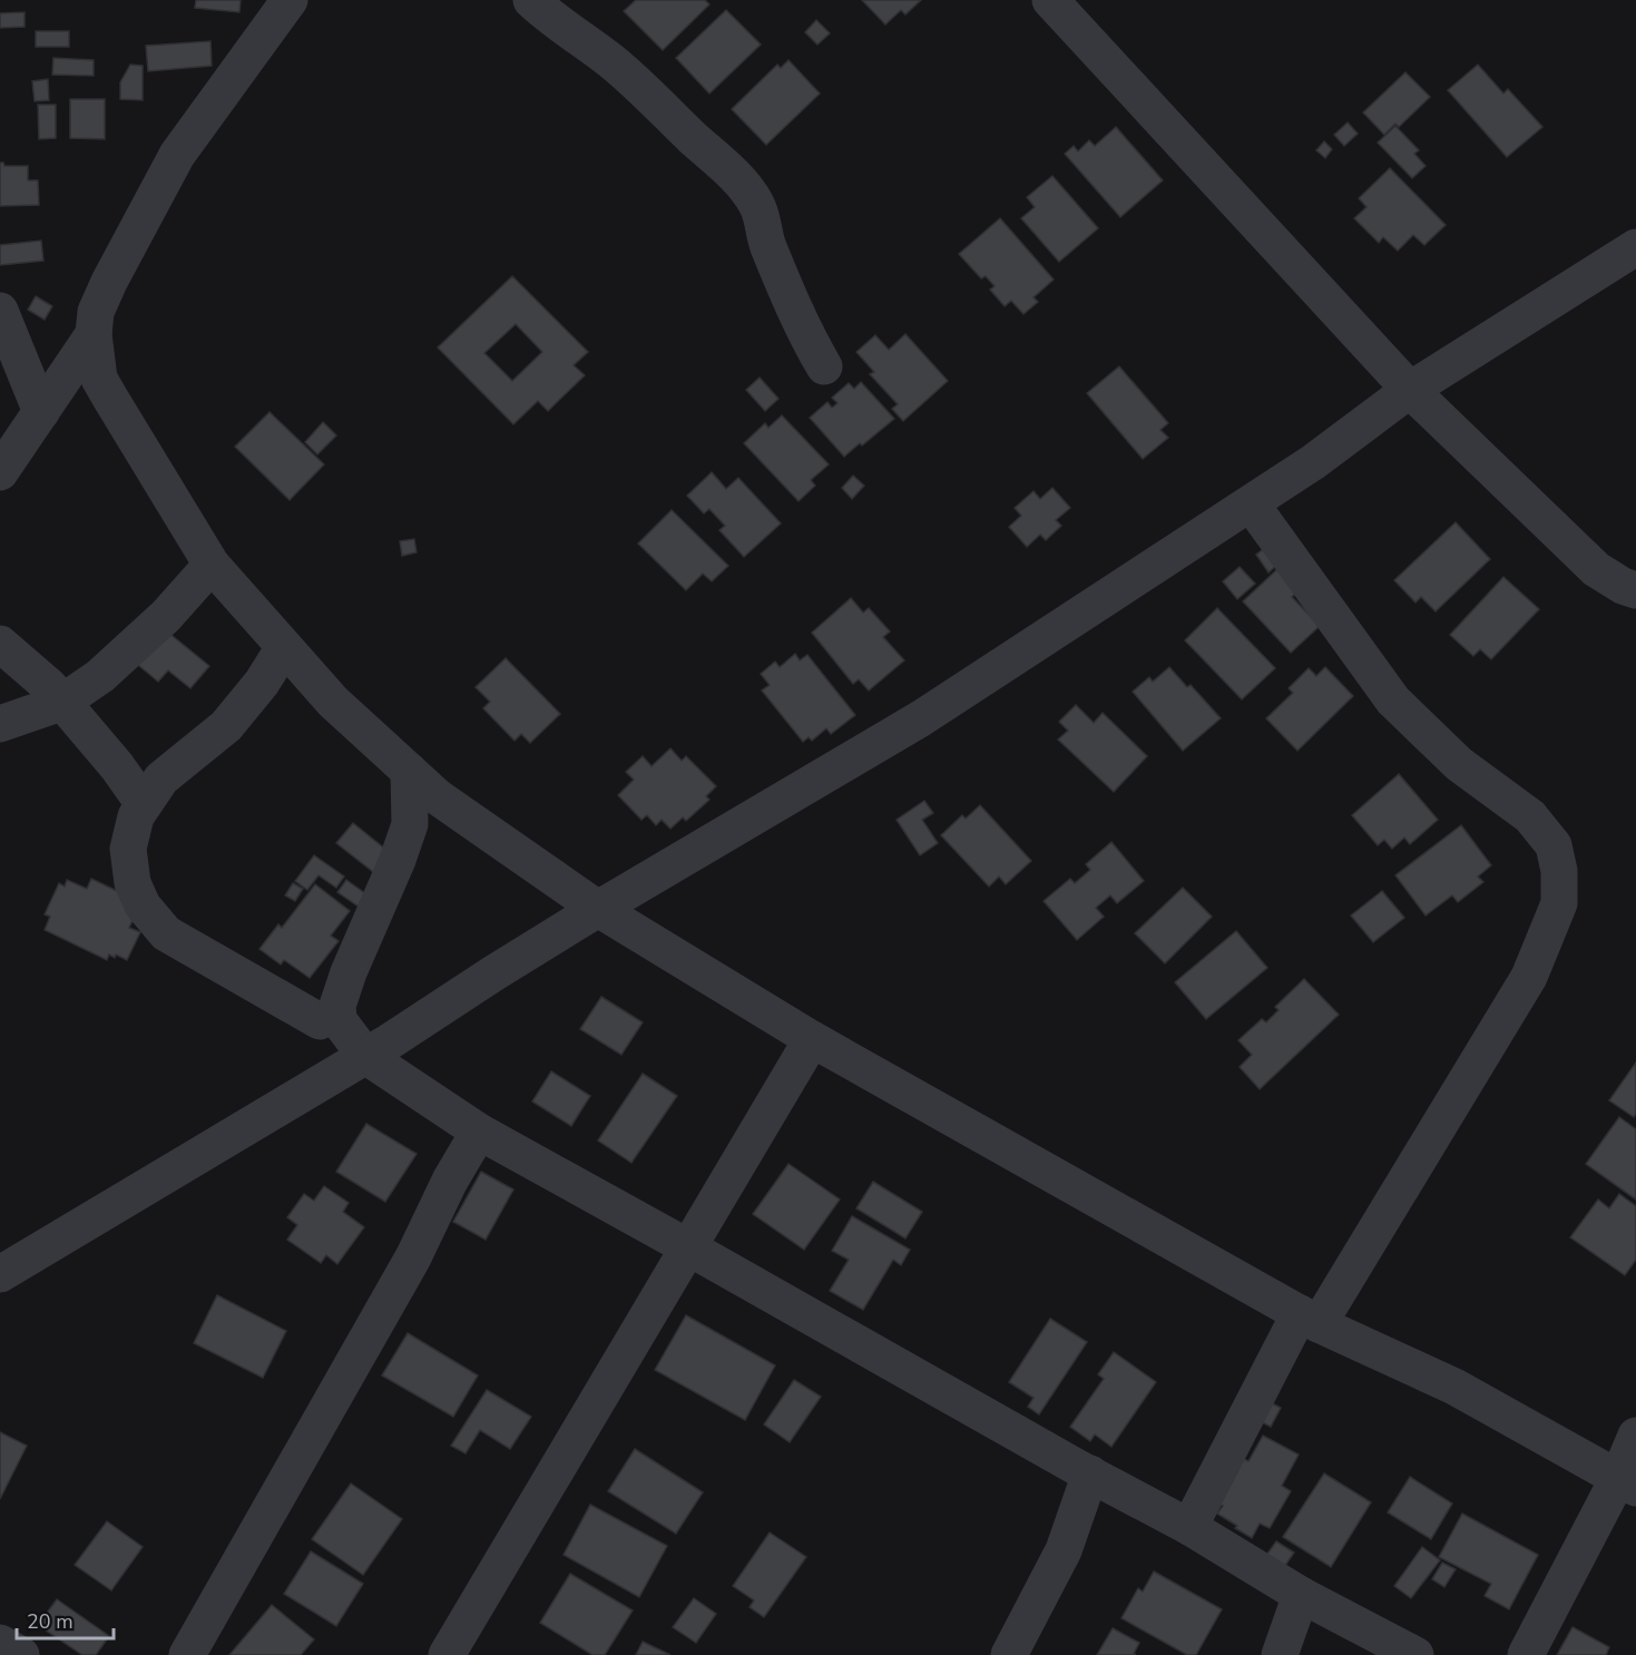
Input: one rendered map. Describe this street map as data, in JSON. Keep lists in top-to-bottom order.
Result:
{
  "scale_bar": "20 m"
}
